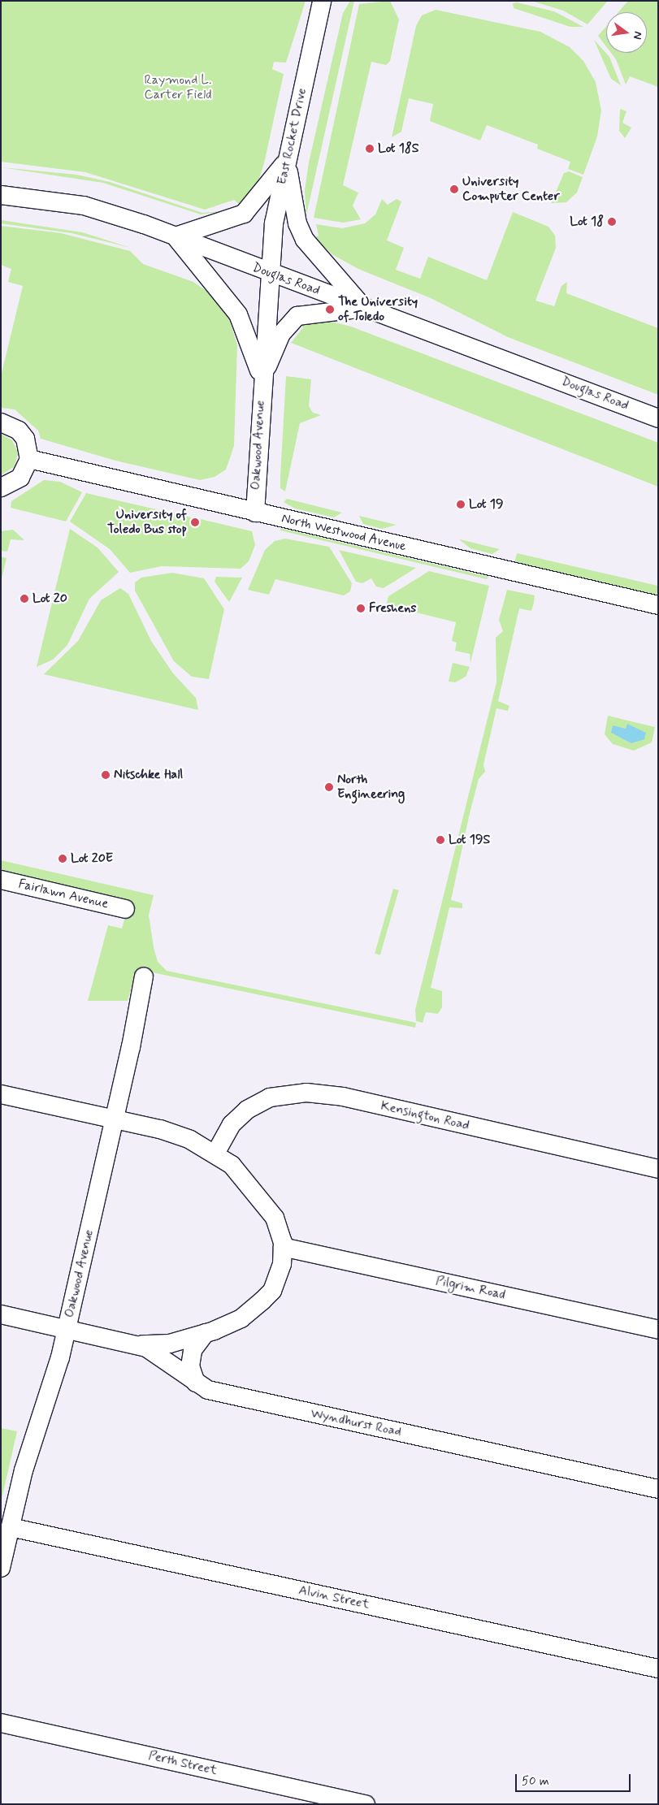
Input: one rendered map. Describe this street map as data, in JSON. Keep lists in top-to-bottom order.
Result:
{
  "streets": {
    "street": [
      "East Rocket Drive",
      "Douglas Road",
      "Oakwood Avenue",
      "North Westwood Avenue",
      "Fairlawn Avenue",
      "Kensington Road",
      "Pilgrim Road",
      "Wyndhurst Road",
      "Alvin Street",
      "Perth Street"
    ]
  },
  "crossings": [
    ["East Rocket Drive", "Douglas Road"],
    ["East Rocket Drive", "Oakwood Avenue"],
    ["Douglas Road", "Oakwood Avenue"],
    ["Oakwood Avenue", "North Westwood Avenue"],
    ["Oakwood Avenue", "Wyndhurst Road"],
    ["Oakwood Avenue", "Alvin Street"]
  ],
  "parks": ["Raymond L. Carter Field"],
  "places": [
    "Lot 18S",
    "University Computer Center",
    "Lot 18",
    "The University of Toledo",
    "Lot 19",
    "University of Toledo Bus stop",
    "Lot 20",
    "Freshens",
    "Nitschke Hall",
    "North Engineering",
    "Lot 19S",
    "Lot 20E"
  ],
  "scale_bar": "50 m",
  "north": "right"
}
